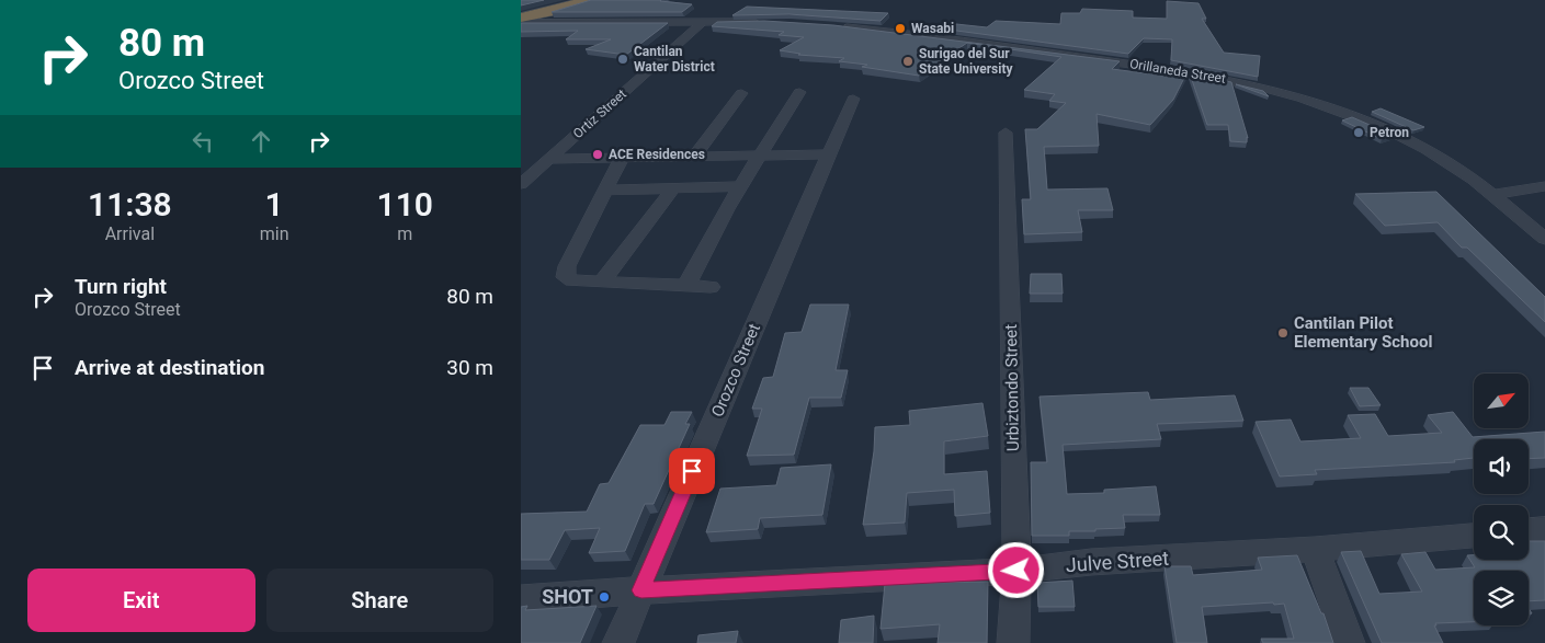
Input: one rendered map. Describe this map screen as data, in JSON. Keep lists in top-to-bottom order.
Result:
{
  "streets": {
    "street": [
      "Orillaneda Street",
      "Ortiz Street",
      "Orozco Street",
      "Urbiztondo Street",
      "Julve Street"
    ]
  },
  "crossings": [
    ["Orozco Street", "Julve Street"],
    ["Urbiztondo Street", "Julve Street"]
  ],
  "places": [
    "Wasabi",
    "Cantilan Water District",
    "Surigao del Sur State University",
    "Petron",
    "ACE Residences",
    "Cantilan Pilot Elementary School",
    "SHOT"
  ],
  "north": "top right",
  "page": {
    "turn": ["80 m", "Orozco Street"],
    "eta": [
      "11:38",
      "Arrival",
      "1",
      "min",
      "110",
      "m"
    ],
    "list": [
      {
        "name": "Turn right",
        "note": "Orozco Street",
        "value": "80 m"
      },
      {
        "name": "Arrive at destination",
        "value": "30 m"
      }
    ],
    "buttons": ["Exit", "Share"]
  }
}
